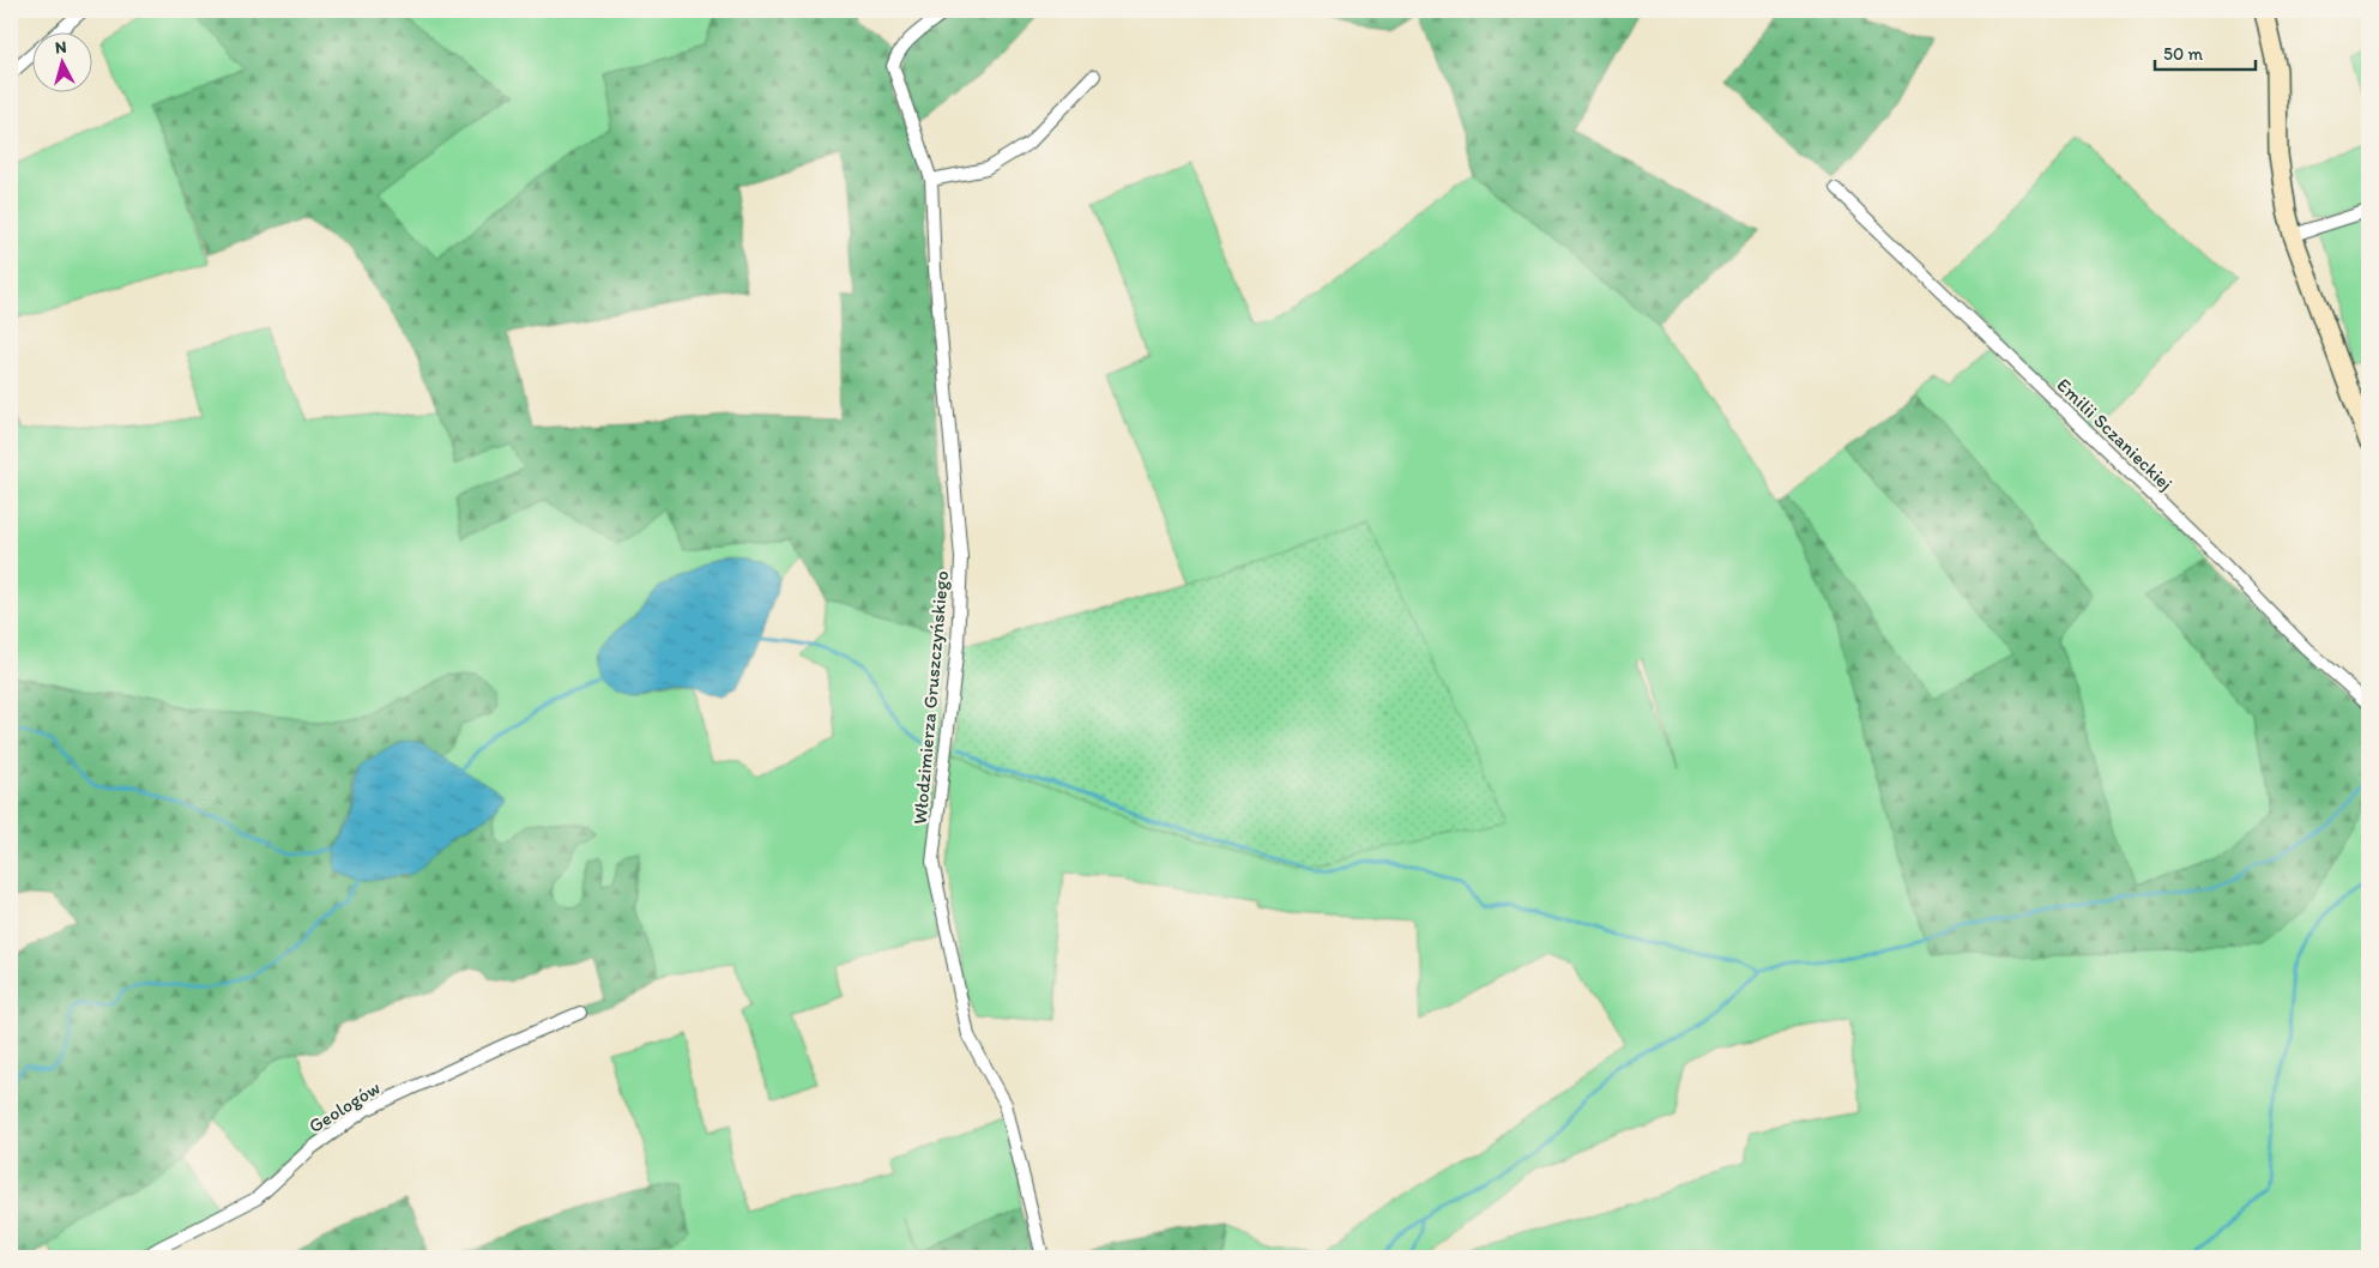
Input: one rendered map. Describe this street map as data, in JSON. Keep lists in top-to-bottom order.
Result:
{
  "streets": {
    "street": ["Emilii Sczanieckiej", "Włodzimierza Gruszczyńskiego", "Geologów"]
  },
  "scale_bar": "50 m",
  "north": "top"
}
